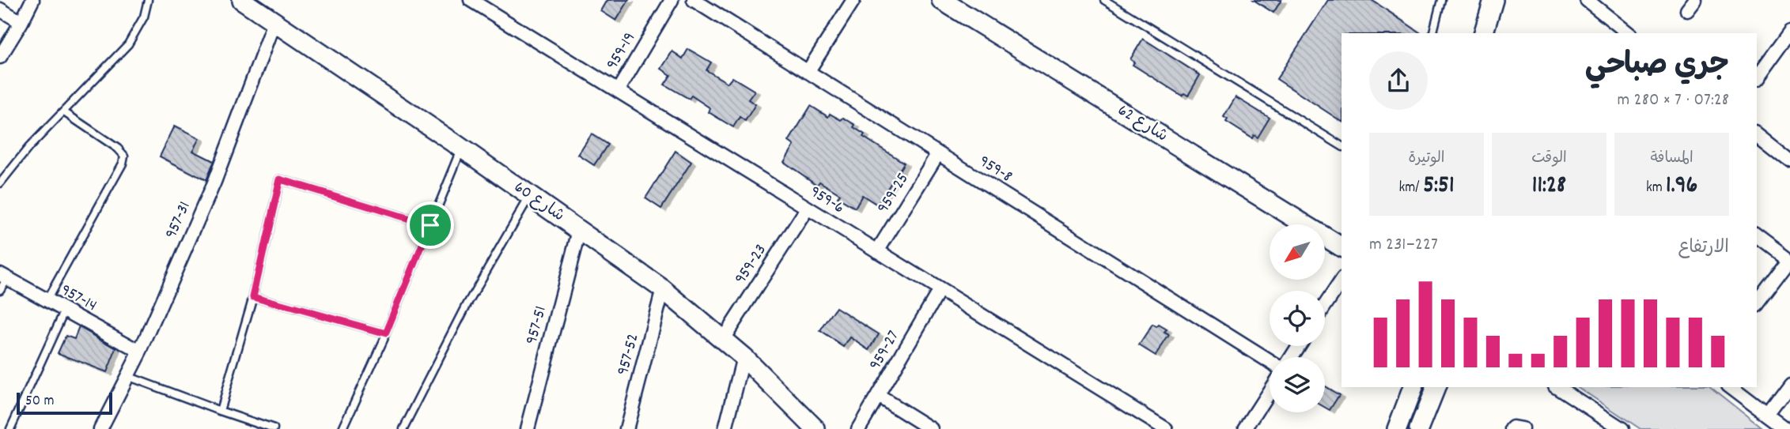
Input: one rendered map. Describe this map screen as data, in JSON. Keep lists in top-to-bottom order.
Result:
{
  "streets": {
    "street": [
      "959-19",
      "شارع 62",
      "959-8",
      "959-25",
      "959-6",
      "شارع 60",
      "957-31",
      "959-23",
      "957-14",
      "957-51",
      "959-27",
      "957-52"
    ]
  },
  "crossings": [
    ["959-19", "959-6"],
    ["959-8", "959-25"],
    ["959-25", "959-6"],
    ["959-6", "959-23"],
    ["959-6", "959-27"],
    ["شارع 60", "957-31"],
    ["شارع 60", "959-23"],
    ["شارع 60", "957-51"],
    ["شارع 60", "957-52"],
    ["957-31", "957-14"]
  ],
  "scale_bar": "50 m",
  "north": "bottom left",
  "page": {
    "heading": ["جري صباحي", "07:28 · 7 × 280 m"],
    "stats": [
      ["المسافة", "1.96 km"],
      ["الوقت", "11:28"],
      ["الوتيرة", "5:51 /km"]
    ],
    "chart": ["الارتفاع", "227–231 m"],
    "scale": "50 m"
  }
}
